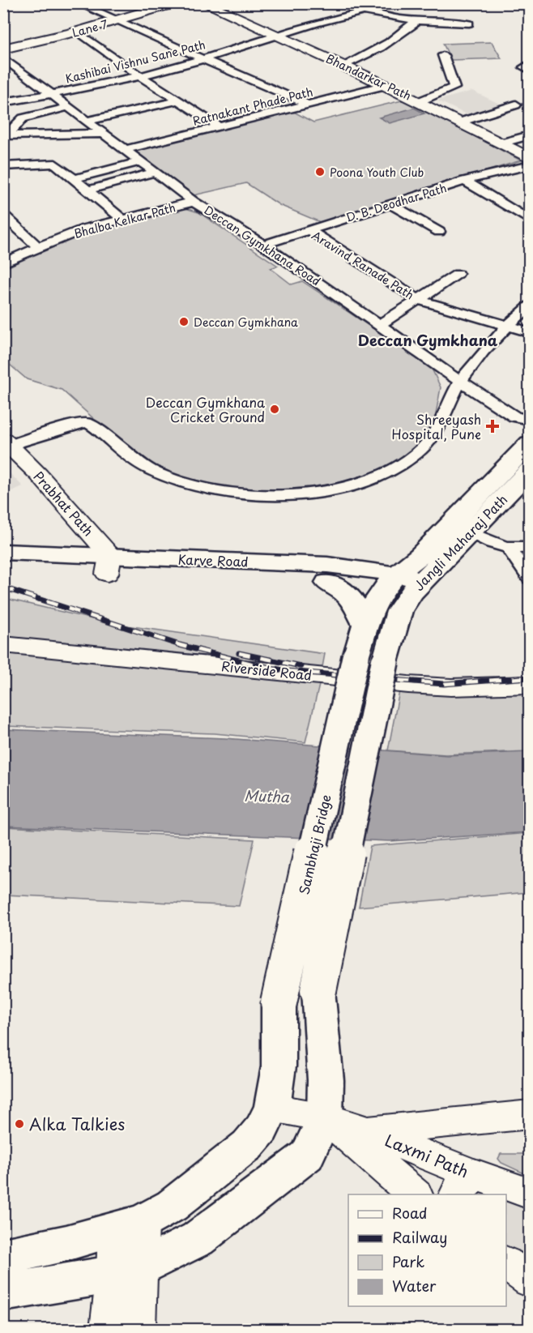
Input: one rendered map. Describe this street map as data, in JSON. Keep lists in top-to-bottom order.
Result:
{
  "streets": {
    "main road": ["Jangli Maharaj Path", "Karve Road", "Sambhaji Bridge"],
    "street": [
      "Lane 7",
      "Kashibai Vishnu Sane Path",
      "Bhandarkar Path",
      "Ratnakant Phade Path",
      "D. B. Deodhar Path",
      "Bhalba Kelkar Path",
      "Deccan Gymkhana Road",
      "Aravind Ranade Path",
      "Prabhat Path",
      "Riverside Road",
      "Laxmi Path"
    ]
  },
  "crossings": [
    ["Kashibai Vishnu Sane Path", "Bhandarkar Path"],
    ["Kashibai Vishnu Sane Path", "Deccan Gymkhana Road"],
    ["Bhandarkar Path", "Ratnakant Phade Path"],
    ["Ratnakant Phade Path", "Deccan Gymkhana Road"],
    ["D. B. Deodhar Path", "Deccan Gymkhana Road"],
    ["D. B. Deodhar Path", "Aravind Ranade Path"],
    ["Bhalba Kelkar Path", "Deccan Gymkhana Road"],
    ["Prabhat Path", "Karve Road"],
    ["Jangli Maharaj Path", "Karve Road"],
    ["Jangli Maharaj Path", "Sambhaji Bridge"],
    ["Karve Road", "Sambhaji Bridge"],
    ["Sambhaji Bridge", "Laxmi Path"]
  ],
  "districts": ["Deccan Gymkhana"],
  "water": ["Mutha"],
  "places": {
    "other": [
      "Poona Youth Club",
      "Deccan Gymkhana",
      "Deccan Gymkhana Cricket Ground",
      "Alka Talkies"
    ],
    "health": ["Shreeyash Hospital, Pune"]
  },
  "legend": [
    "Road",
    "Railway",
    "Park",
    "Water"
  ]
}
